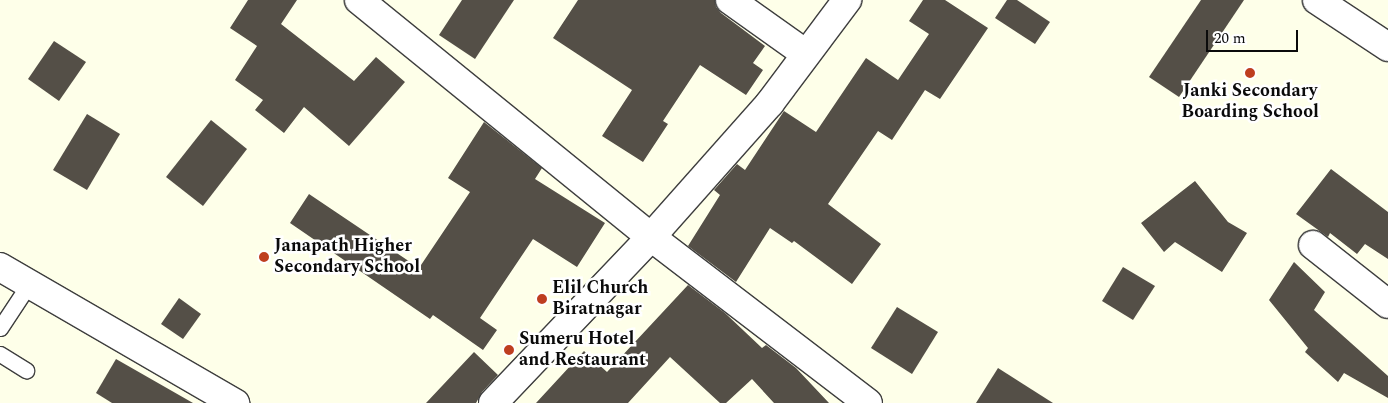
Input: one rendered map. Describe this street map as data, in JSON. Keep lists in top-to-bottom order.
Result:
{
  "places": [
    "Janki Secondary Boarding School",
    "Janapath Higher Secondary School",
    "Elil Church Biratnagar",
    "Sumeru Hotel and Restaurant"
  ],
  "scale_bar": "20 m"
}
